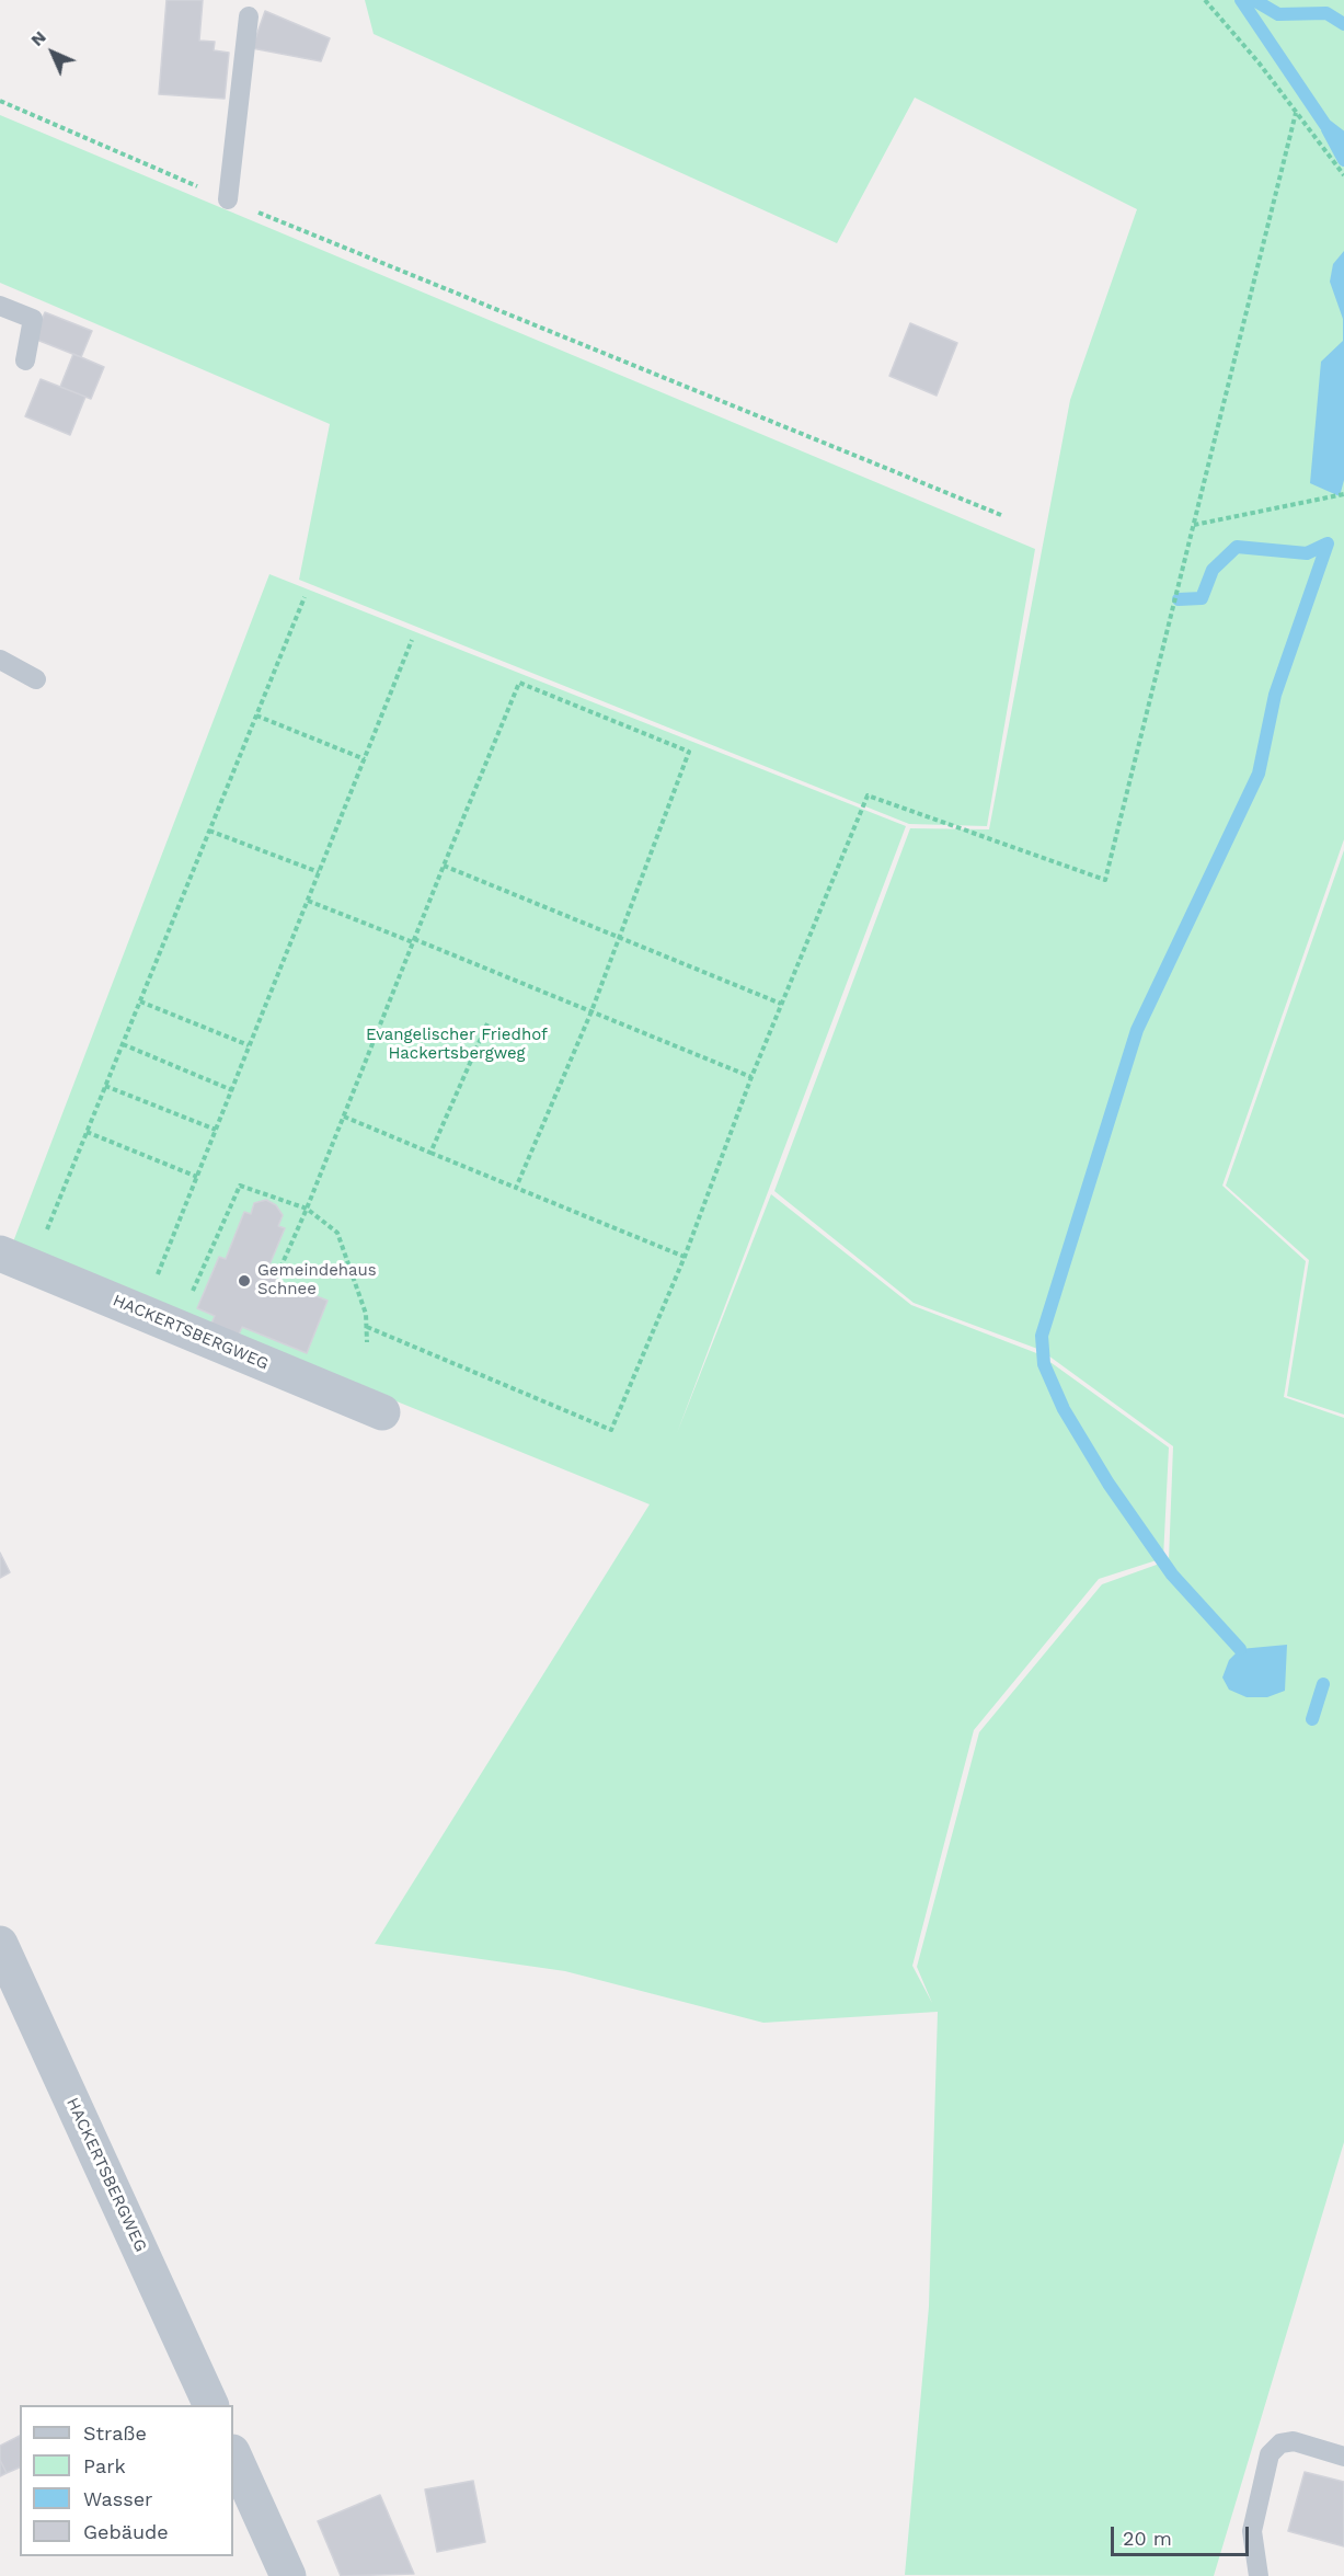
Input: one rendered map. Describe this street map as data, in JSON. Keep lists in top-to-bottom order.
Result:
{
  "streets": {
    "street": ["HACKERTSBERGWEG"]
  },
  "parks": ["Evangelischer Friedhof Hackertsbergweg"],
  "places": ["Gemeindehaus Schnee"],
  "legend": [
    "Straße",
    "Park",
    "Wasser",
    "Gebäude"
  ],
  "scale_bar": "20 m",
  "north": "top left"
}
